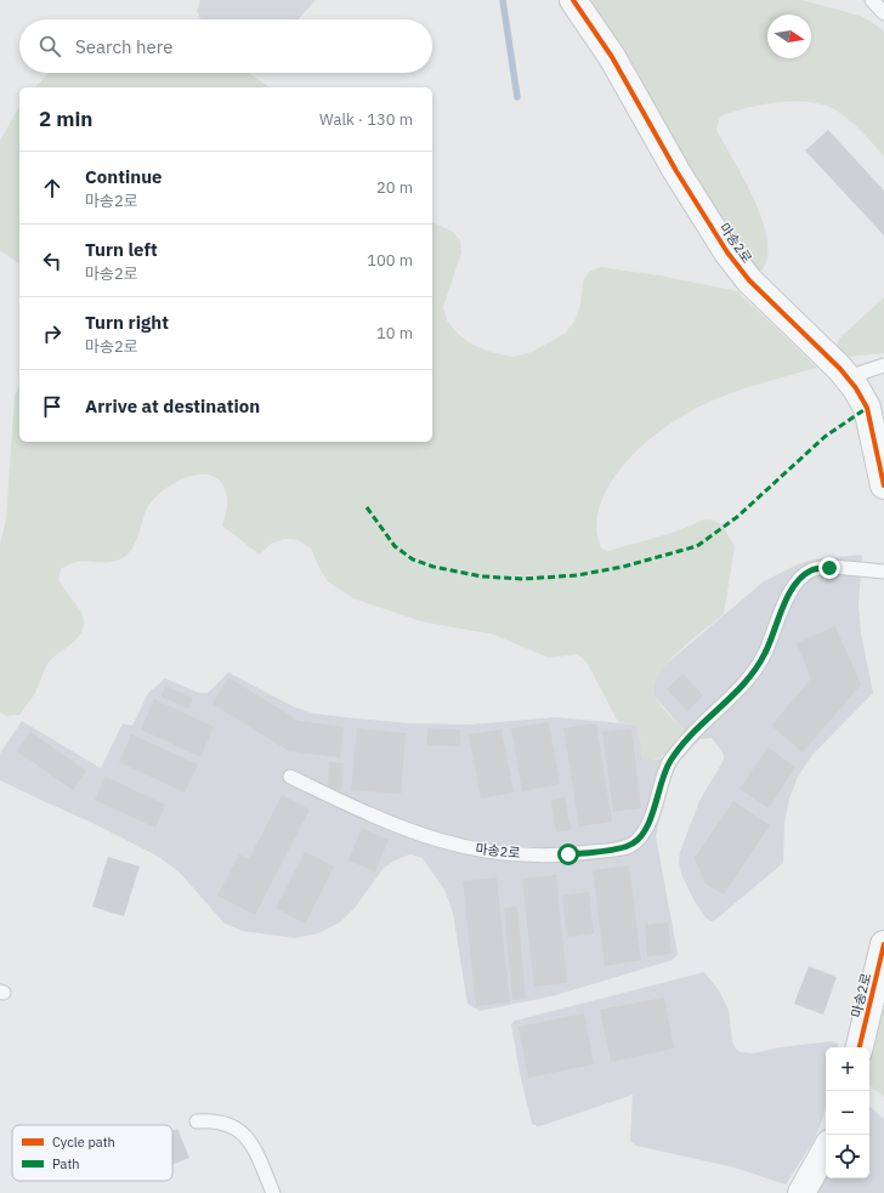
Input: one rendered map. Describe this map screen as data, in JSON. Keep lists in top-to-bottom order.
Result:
{
  "streets": {
    "street": ["마송2로"]
  },
  "legend": ["Cycle path", "Path"],
  "north": "right",
  "page": {
    "search": "Search here",
    "heading": ["2 min", "Walk · 130 m"],
    "list": [
      ["Continue", "마송2로", "20 m"],
      ["Turn left", "마송2로", "100 m"],
      ["Turn right", "마송2로", "10 m"],
      "Arrive at destination"
    ],
    "map_buttons": ["+", "−"]
  }
}
